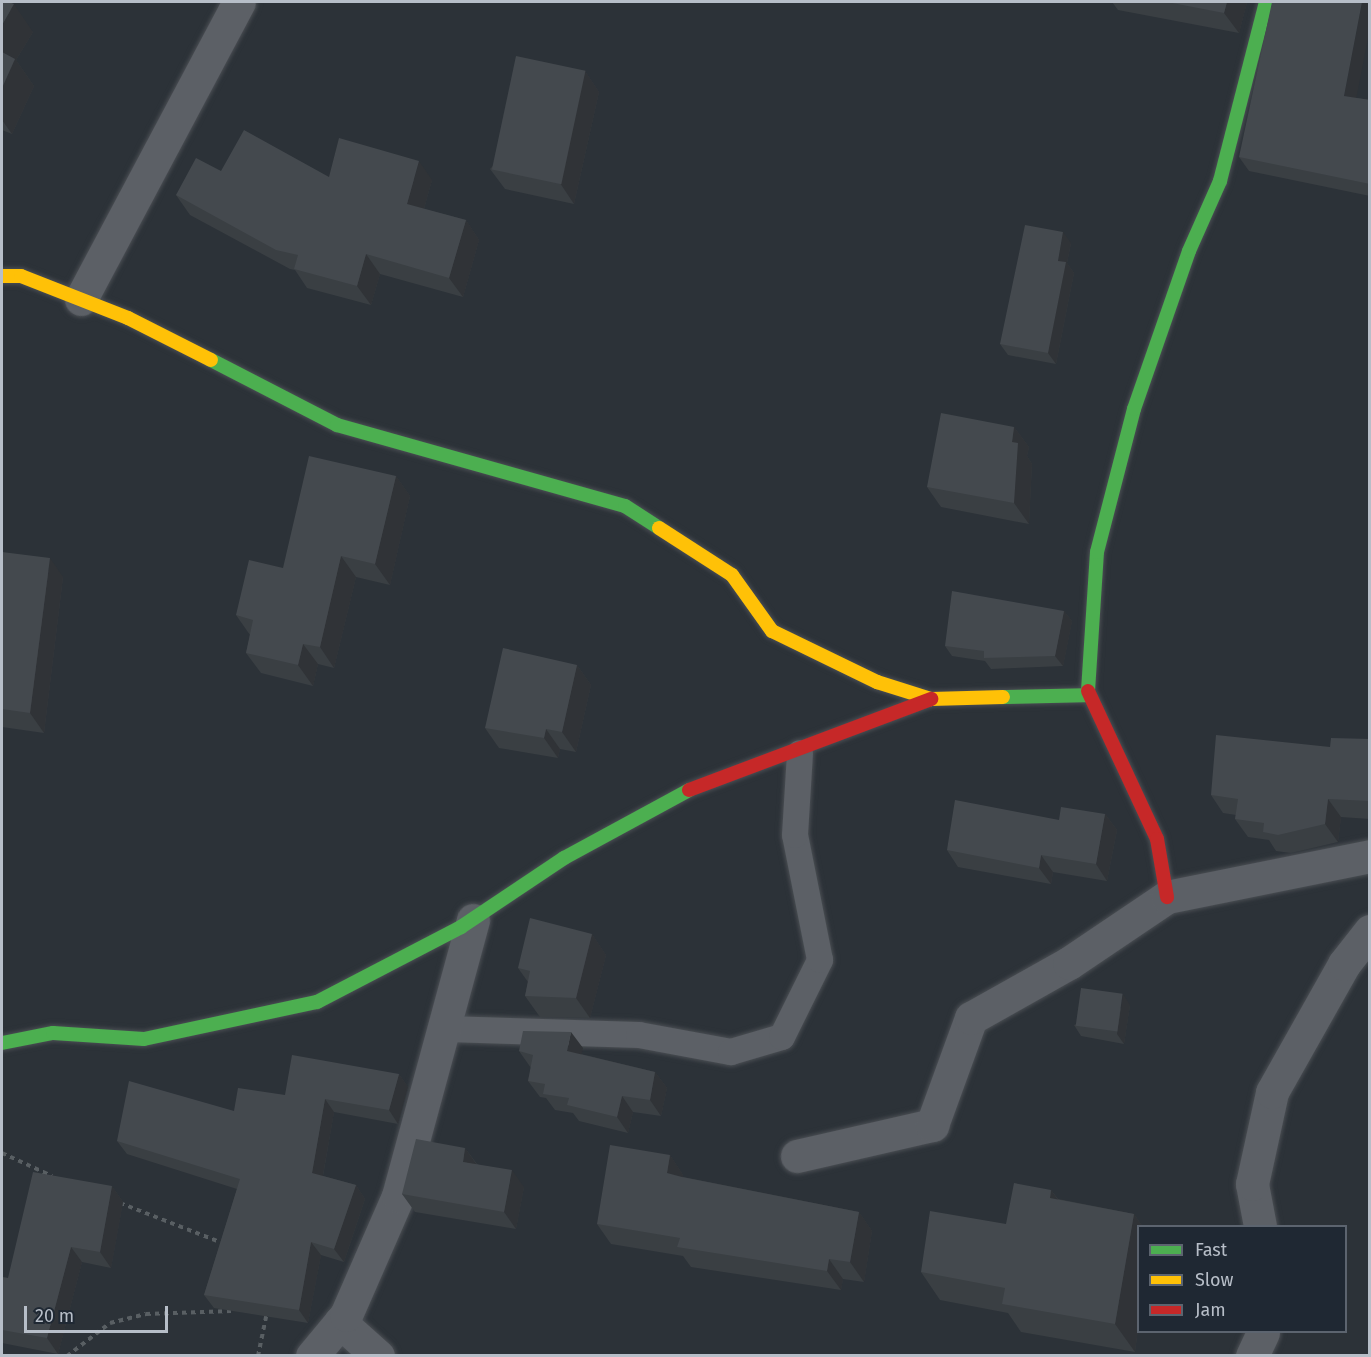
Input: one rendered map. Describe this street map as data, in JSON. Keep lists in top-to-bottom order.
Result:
{
  "legend": ["Fast", "Slow", "Jam"],
  "scale_bar": "20 m"
}
